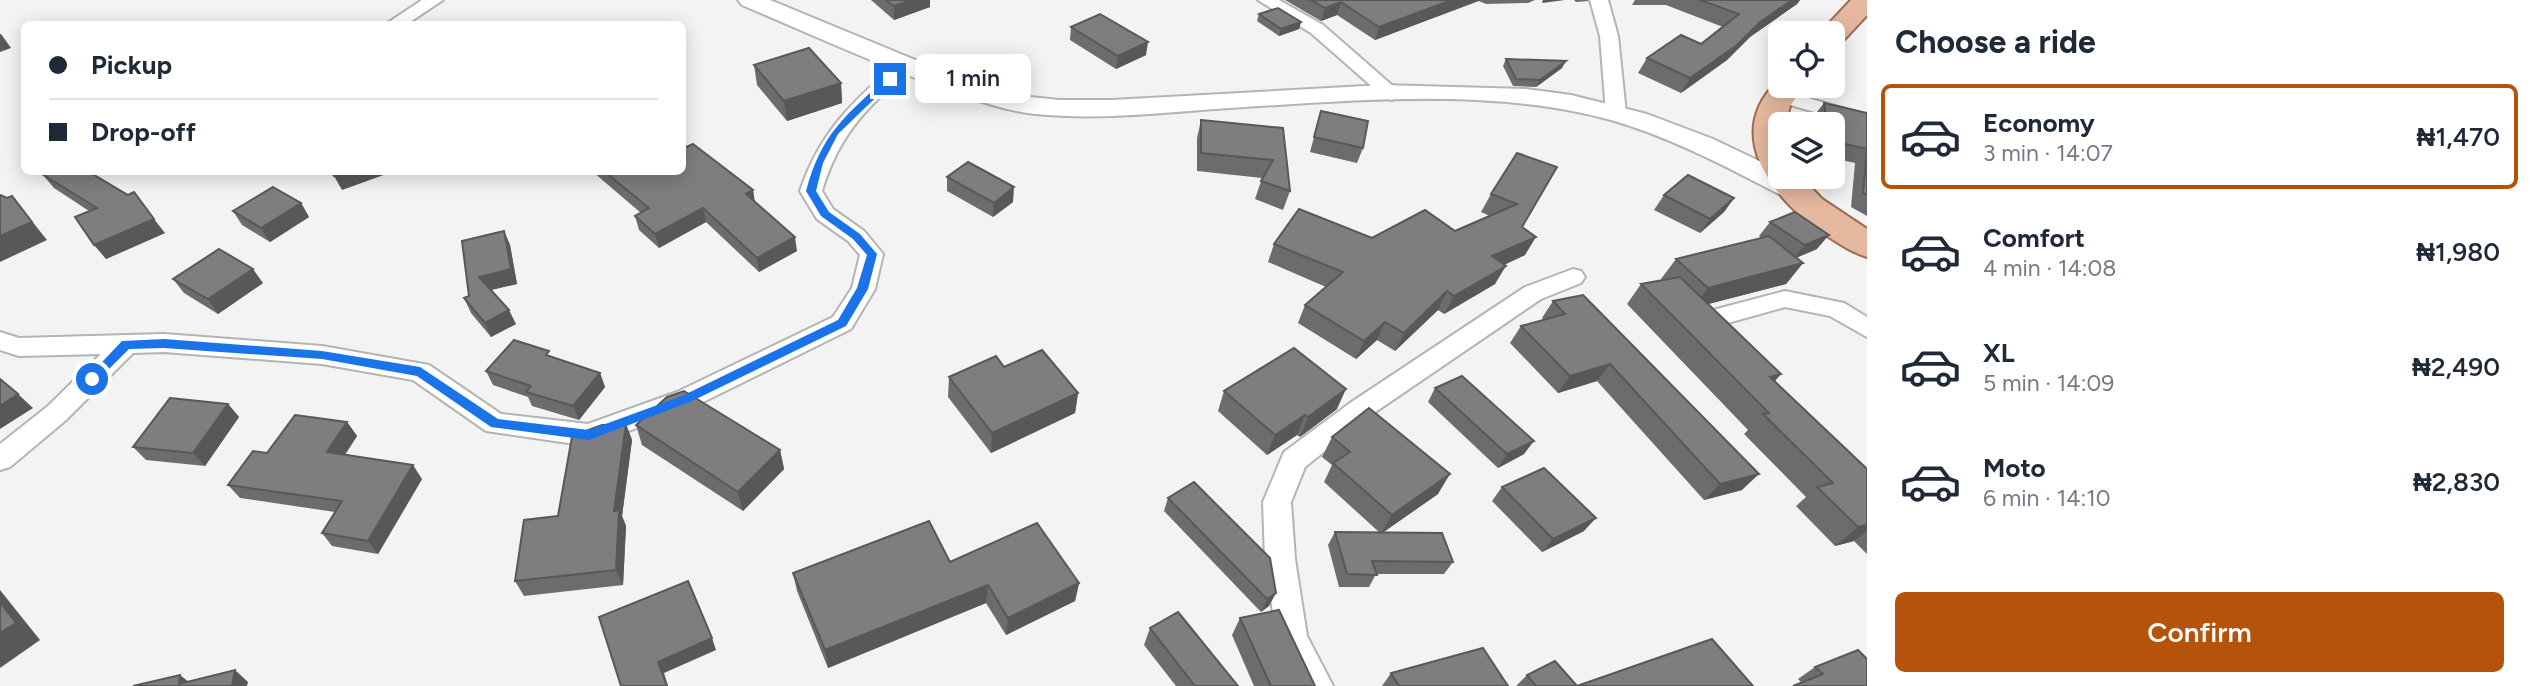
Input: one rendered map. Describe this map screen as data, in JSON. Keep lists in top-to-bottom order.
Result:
{
  "page": {
    "heading": "Choose a ride",
    "banner": ["Pickup", "Drop-off"],
    "bubble": "1 min",
    "list": [
      {
        "name": "Economy",
        "note": "3 min · 14:07",
        "value": "₦1,470"
      },
      {
        "name": "Comfort",
        "note": "4 min · 14:08",
        "value": "₦1,980"
      },
      {
        "name": "XL",
        "note": "5 min · 14:09",
        "value": "₦2,490"
      },
      {
        "name": "Moto",
        "note": "6 min · 14:10",
        "value": "₦2,830"
      }
    ],
    "buttons": "Confirm"
  }
}
